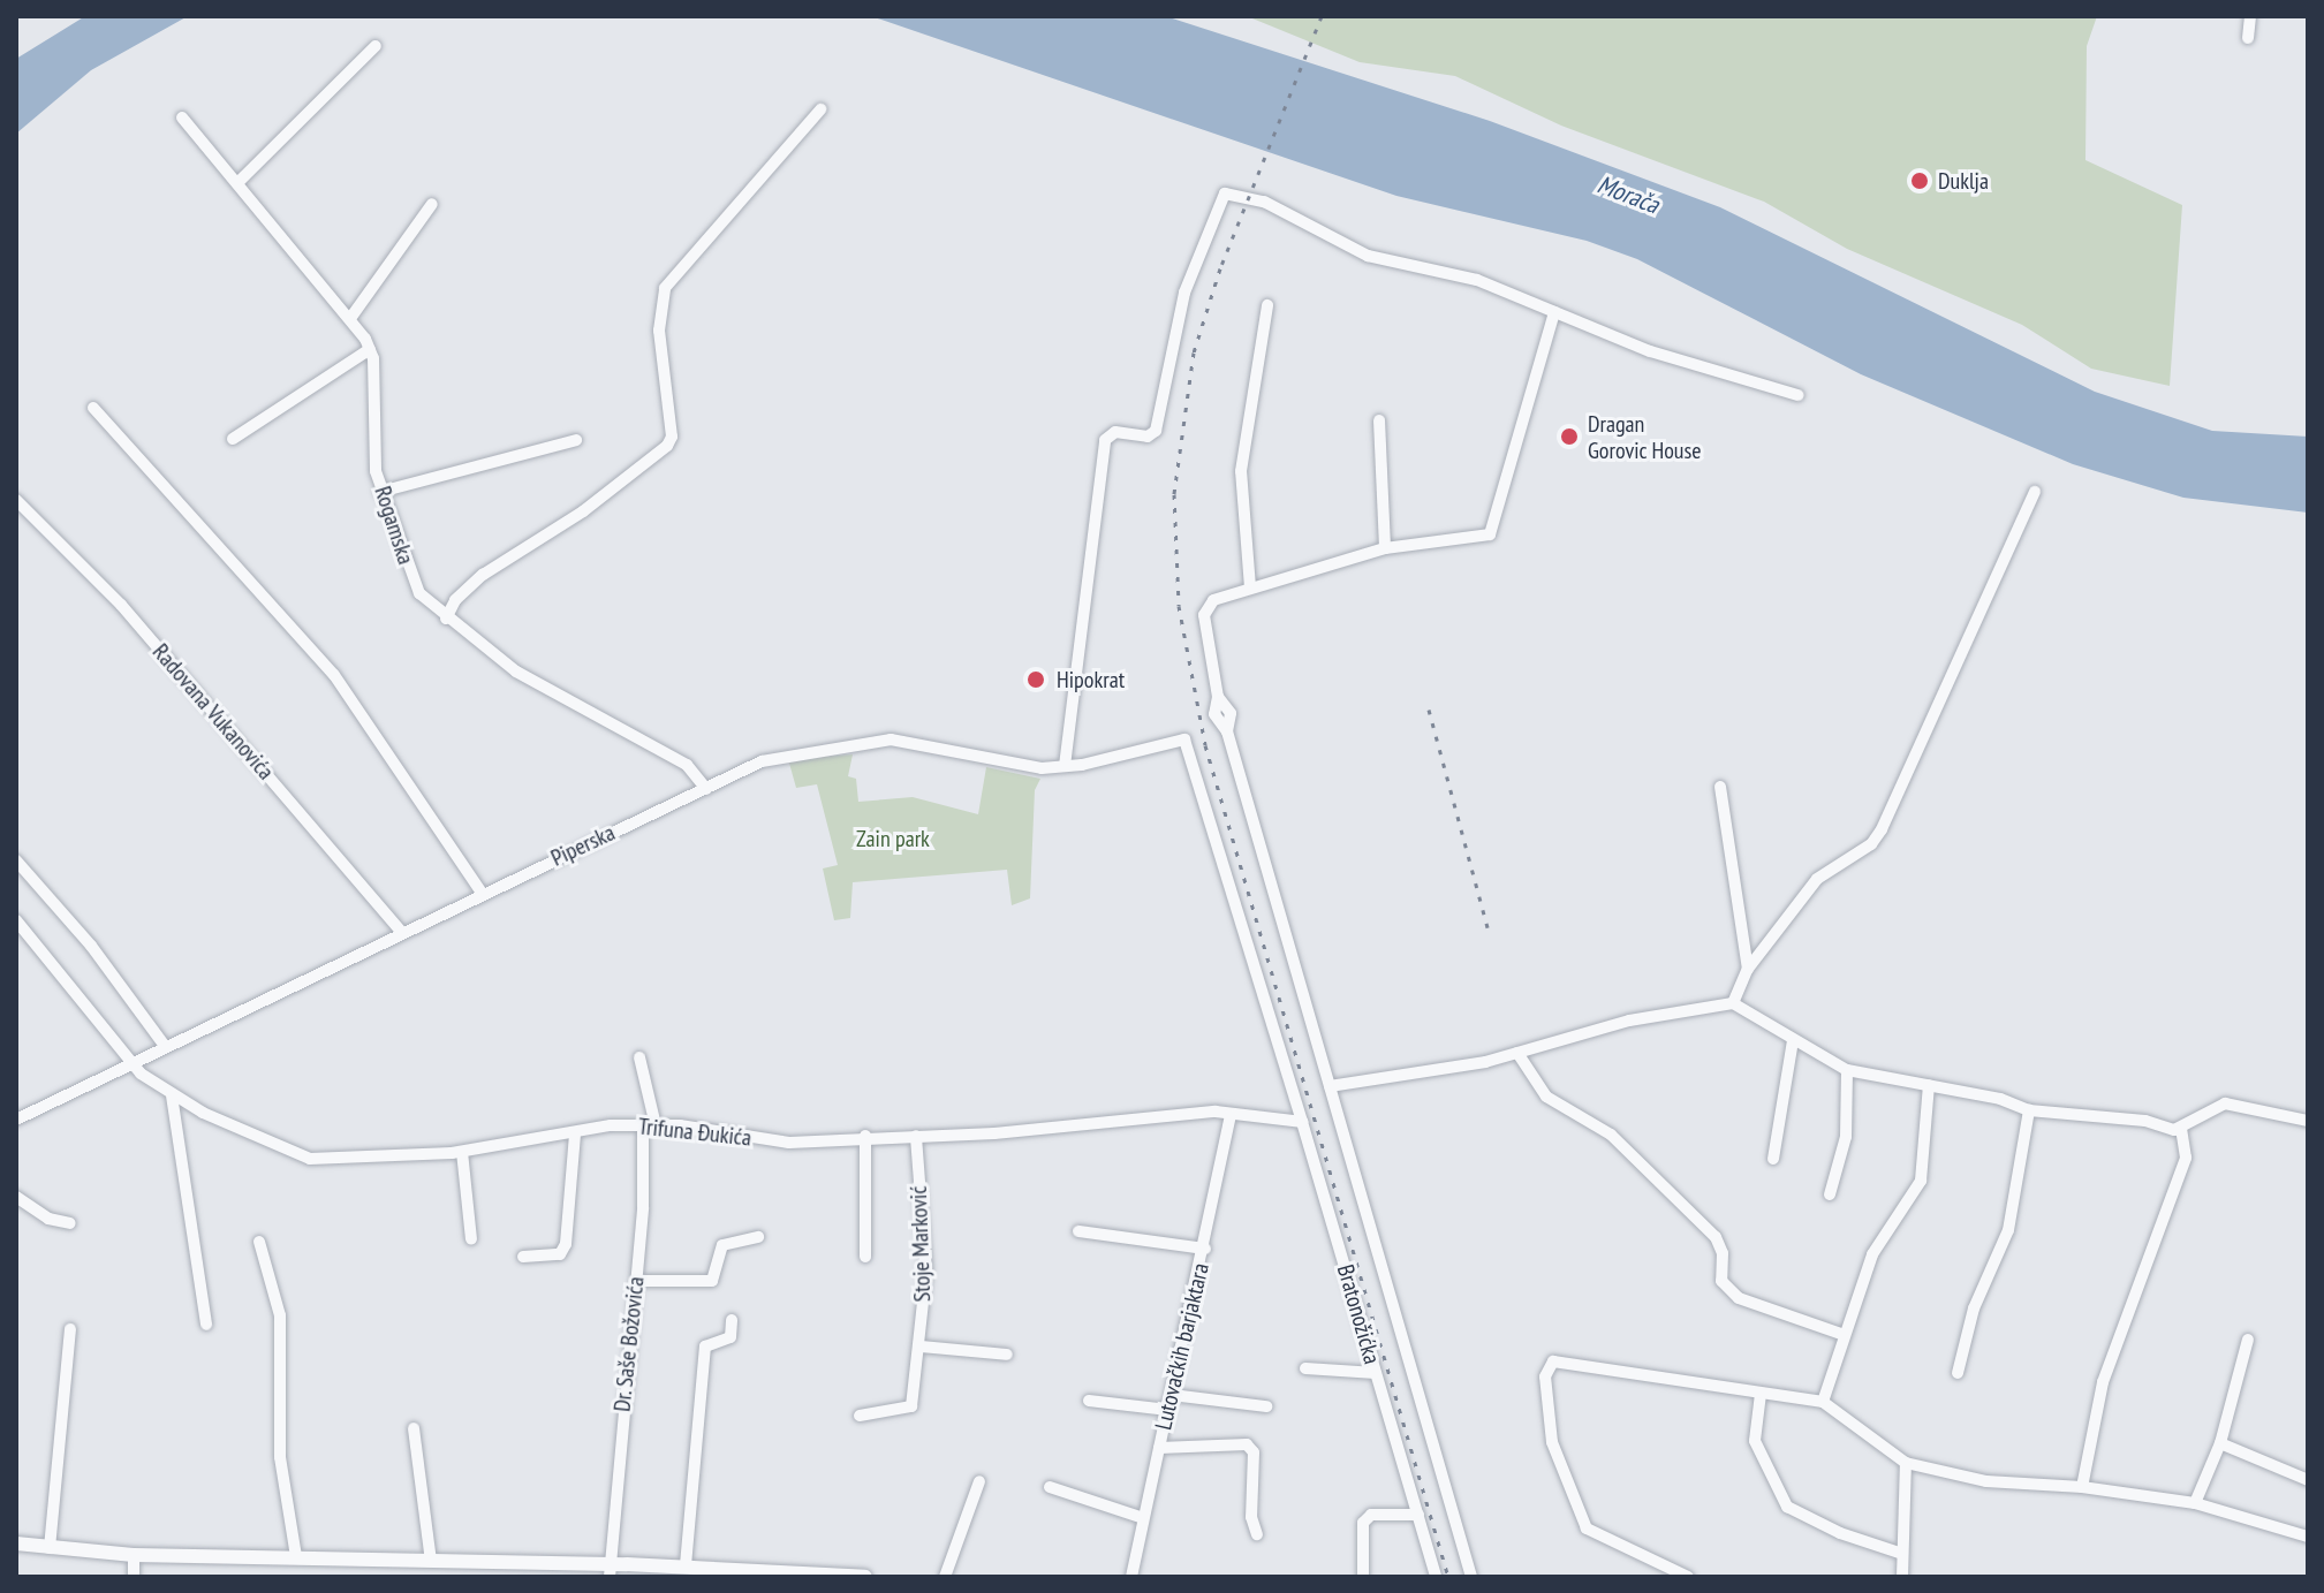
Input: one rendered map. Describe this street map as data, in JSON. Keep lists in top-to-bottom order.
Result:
{
  "streets": {
    "street": [
      "Rogamska",
      "Radovana Vukanovića",
      "Piperska",
      "Trifuna Đukića",
      "Stoje Marković",
      "Bratonožićka",
      "Dr. Saše Božovića",
      "Lutovačkih barjaktara"
    ]
  },
  "crossings": [
    ["Rogamska", "Piperska"],
    ["Radovana Vukanovića", "Piperska"],
    ["Piperska", "Trifuna Đukića"],
    ["Piperska", "Bratonožićka"],
    ["Trifuna Đukića", "Stoje Marković"],
    ["Trifuna Đukića", "Dr. Saše Božovića"],
    ["Trifuna Đukića", "Lutovačkih barjaktara"]
  ],
  "water": ["Morača"],
  "parks": ["Zain park"],
  "places": ["Duklja", "Dragan Gorovic House", "Hipokrat"]
}
